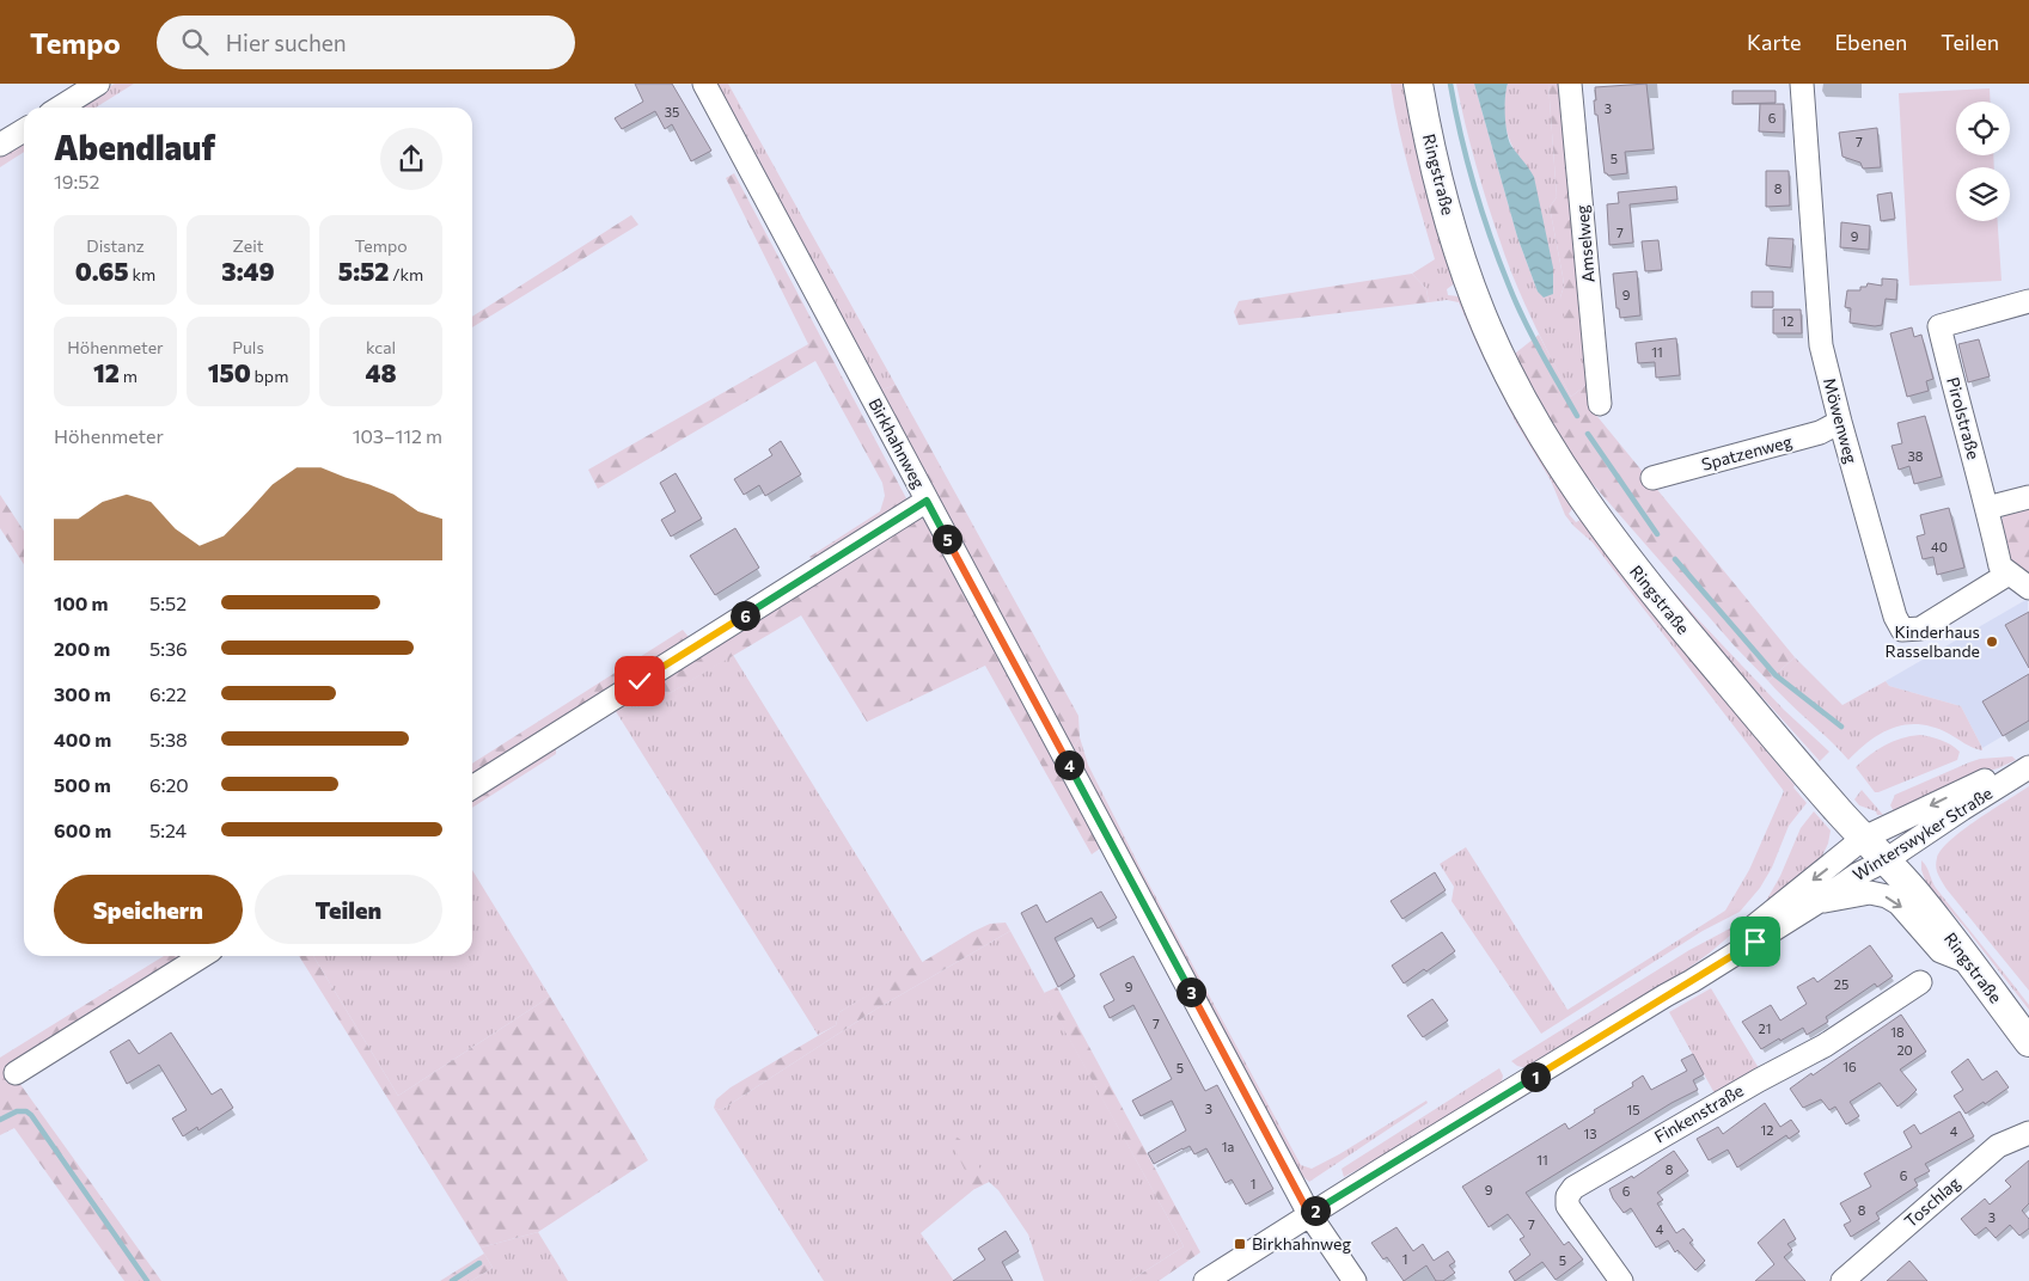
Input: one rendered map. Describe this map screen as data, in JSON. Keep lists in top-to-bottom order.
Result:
{
  "streets": {
    "main road": ["Ringstraße"],
    "street": [
      "Amselweg",
      "Pirolstraße",
      "Möwenweg",
      "Birkhahnweg",
      "Spatzenweg",
      "Winterswyker Straße",
      "Finkenstraße",
      "Toschlag"
    ]
  },
  "crossings": [
    ["Ringstraße", "Winterswyker Straße"],
    ["Pirolstraße", "Möwenweg"],
    ["Möwenweg", "Spatzenweg"],
    ["Birkhahnweg", "Winterswyker Straße"]
  ],
  "places": {
    "other": ["Kinderhaus Rasselbande"],
    "transit": ["Birkhahnweg"]
  },
  "house_numbers": [
    "3",
    "35",
    "6",
    "7",
    "5",
    "8",
    "7",
    "9",
    "9",
    "12",
    "11",
    "38",
    "40",
    "25",
    "9",
    "7",
    "21",
    "18",
    "20",
    "16",
    "5",
    "3",
    "15",
    "12",
    "4",
    "13",
    "1a",
    "11",
    "8",
    "6",
    "1",
    "9",
    "6",
    "8",
    "3",
    "7",
    "4",
    "1",
    "5"
  ],
  "page": {
    "header": "Tempo",
    "search": "Hier suchen",
    "nav": ["Karte", "Ebenen", "Teilen"],
    "heading": ["Abendlauf", "19:52"],
    "stats": [
      ["Distanz", "0.65 km"],
      ["Zeit", "3:49"],
      ["Tempo", "5:52 /km"],
      ["Höhenmeter", "12 m"],
      ["Puls", "150 bpm"],
      ["kcal", "48"]
    ],
    "chart": ["Höhenmeter", "103–112 m"],
    "pins": [
      "5",
      "6",
      "4",
      "3",
      "1",
      "2"
    ],
    "list": [
      {
        "name": "100 m",
        "note": "5:52"
      },
      {
        "name": "200 m",
        "note": "5:36"
      },
      {
        "name": "300 m",
        "note": "6:22"
      },
      {
        "name": "400 m",
        "note": "5:38"
      },
      {
        "name": "500 m",
        "note": "6:20"
      },
      {
        "name": "600 m",
        "note": "5:24"
      }
    ],
    "buttons": ["Speichern", "Teilen"]
  }
}
